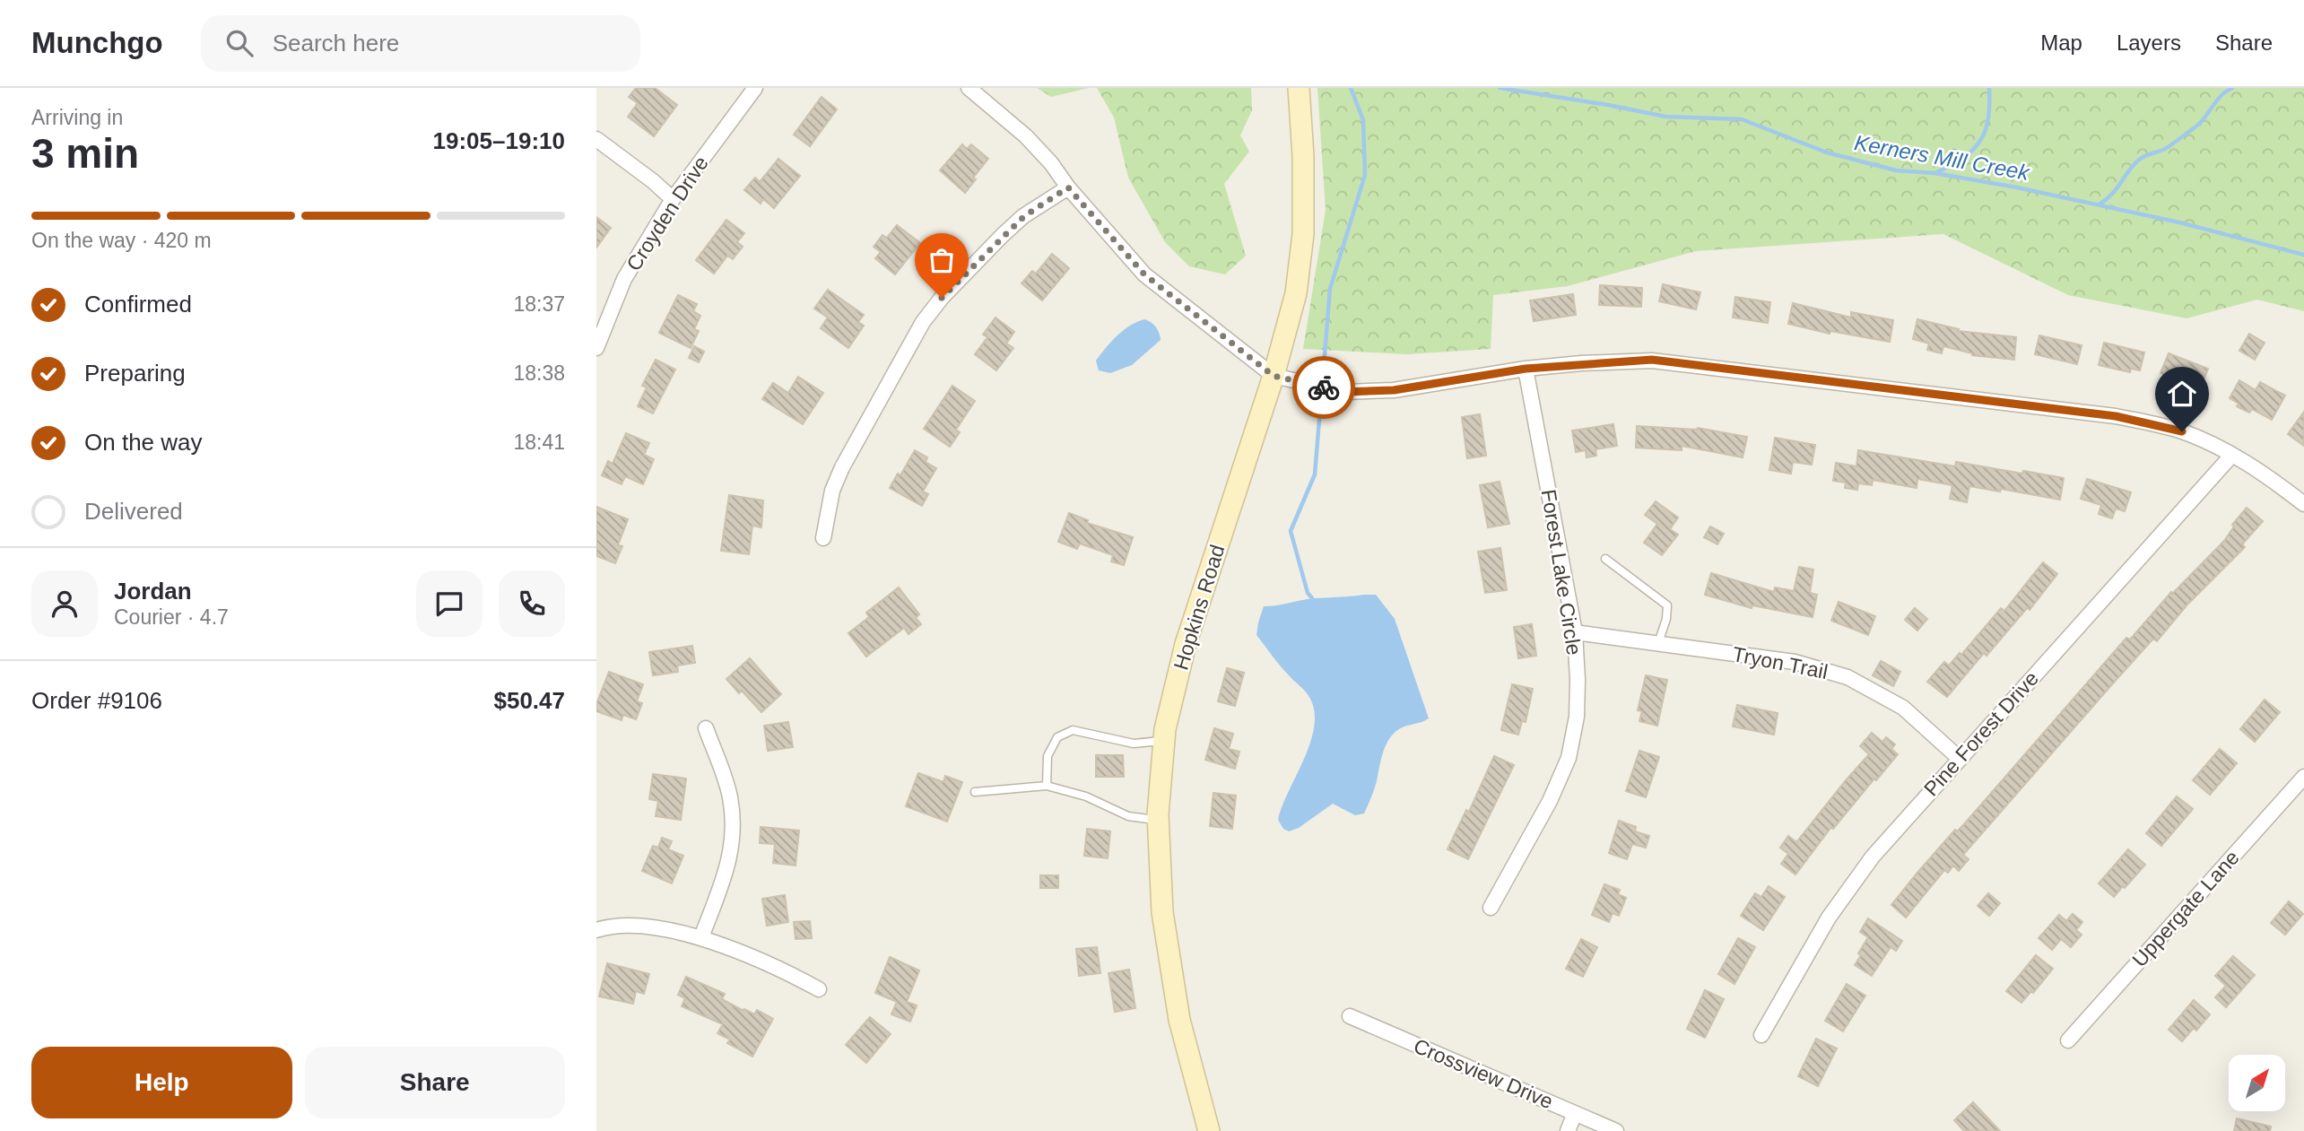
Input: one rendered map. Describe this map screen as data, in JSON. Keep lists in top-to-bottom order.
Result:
{
  "streets": {
    "main road": ["Hopkins Road"],
    "street": [
      "Croyden Drive",
      "Forest Lake Circle",
      "Tryon Trail",
      "Pine Forest Drive",
      "Uppergate Lane",
      "Crossview Drive"
    ]
  },
  "crossings": [
    ["Forest Lake Circle", "Tryon Trail"],
    ["Tryon Trail", "Pine Forest Drive"]
  ],
  "water": ["Kerners Mill Creek"],
  "north": "top right",
  "page": {
    "header": "Munchgo",
    "search": "Search here",
    "nav": ["Map", "Layers", "Share"],
    "heading": ["3 min", "Arriving in", "19:05–19:10"],
    "panel": [
      "Jordan",
      "Courier · 4.7",
      "Order #9106",
      "$50.47"
    ],
    "bar": "On the way · 420 m",
    "list": [
      ["Confirmed", "18:37"],
      ["Preparing", "18:38"],
      ["On the way", "18:41"],
      "Delivered"
    ],
    "buttons": ["Help", "Share"]
  }
}
